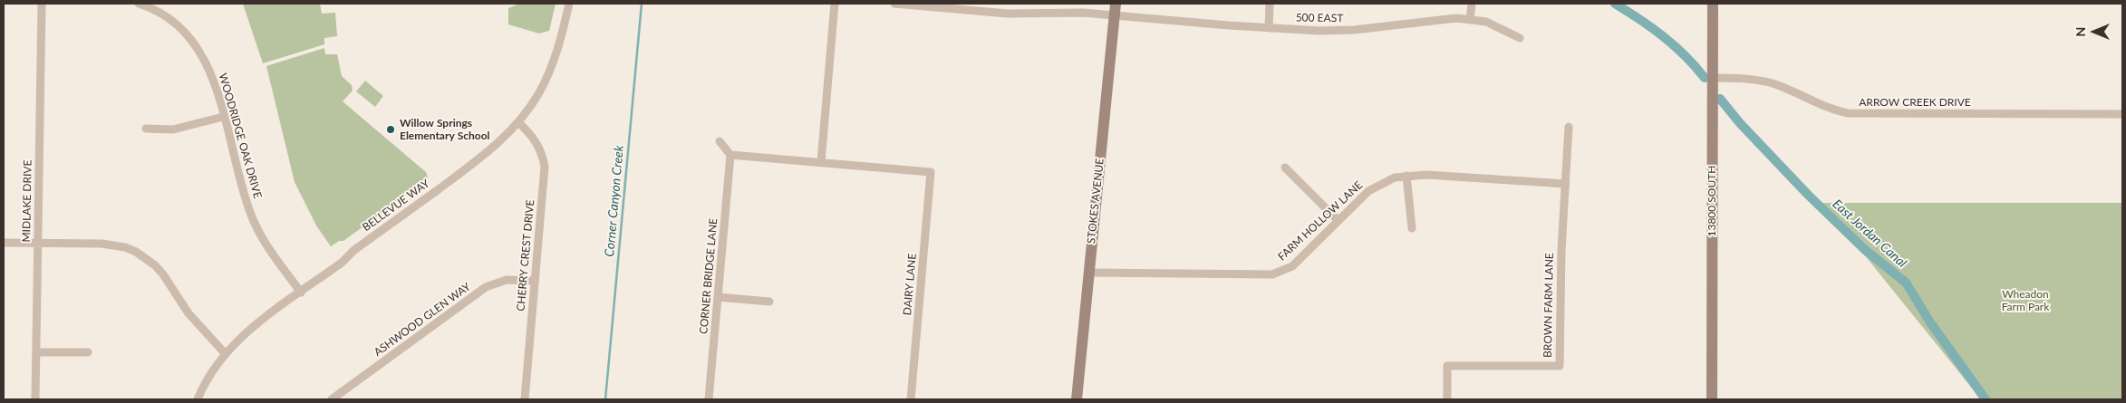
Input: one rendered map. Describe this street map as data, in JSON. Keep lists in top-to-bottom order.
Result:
{
  "streets": {
    "street": [
      "500 EAST",
      "ARROW CREEK DRIVE",
      "WOODRIDGE OAK DRIVE",
      "MIDLAKE DRIVE",
      "STOKES AVENUE",
      "13800 SOUTH",
      "BELLEVUE WAY",
      "FARM HOLLOW LANE",
      "CHERRY CREST DRIVE",
      "CORNER BRIDGE LANE",
      "DAIRY LANE",
      "BROWN FARM LANE",
      "ASHWOOD GLEN WAY"
    ]
  },
  "crossings": [
    ["500 EAST", "STOKES AVENUE"],
    ["ARROW CREEK DRIVE", "13800 SOUTH"],
    ["WOODRIDGE OAK DRIVE", "BELLEVUE WAY"],
    ["STOKES AVENUE", "FARM HOLLOW LANE"],
    ["BELLEVUE WAY", "CHERRY CREST DRIVE"],
    ["FARM HOLLOW LANE", "BROWN FARM LANE"],
    ["CHERRY CREST DRIVE", "ASHWOOD GLEN WAY"]
  ],
  "water": ["Corner Canyon Creek", "East Jordan Canal"],
  "parks": ["Wheadon Farm Park"],
  "places": ["Willow Springs Elementary School"],
  "north": "left"
}
